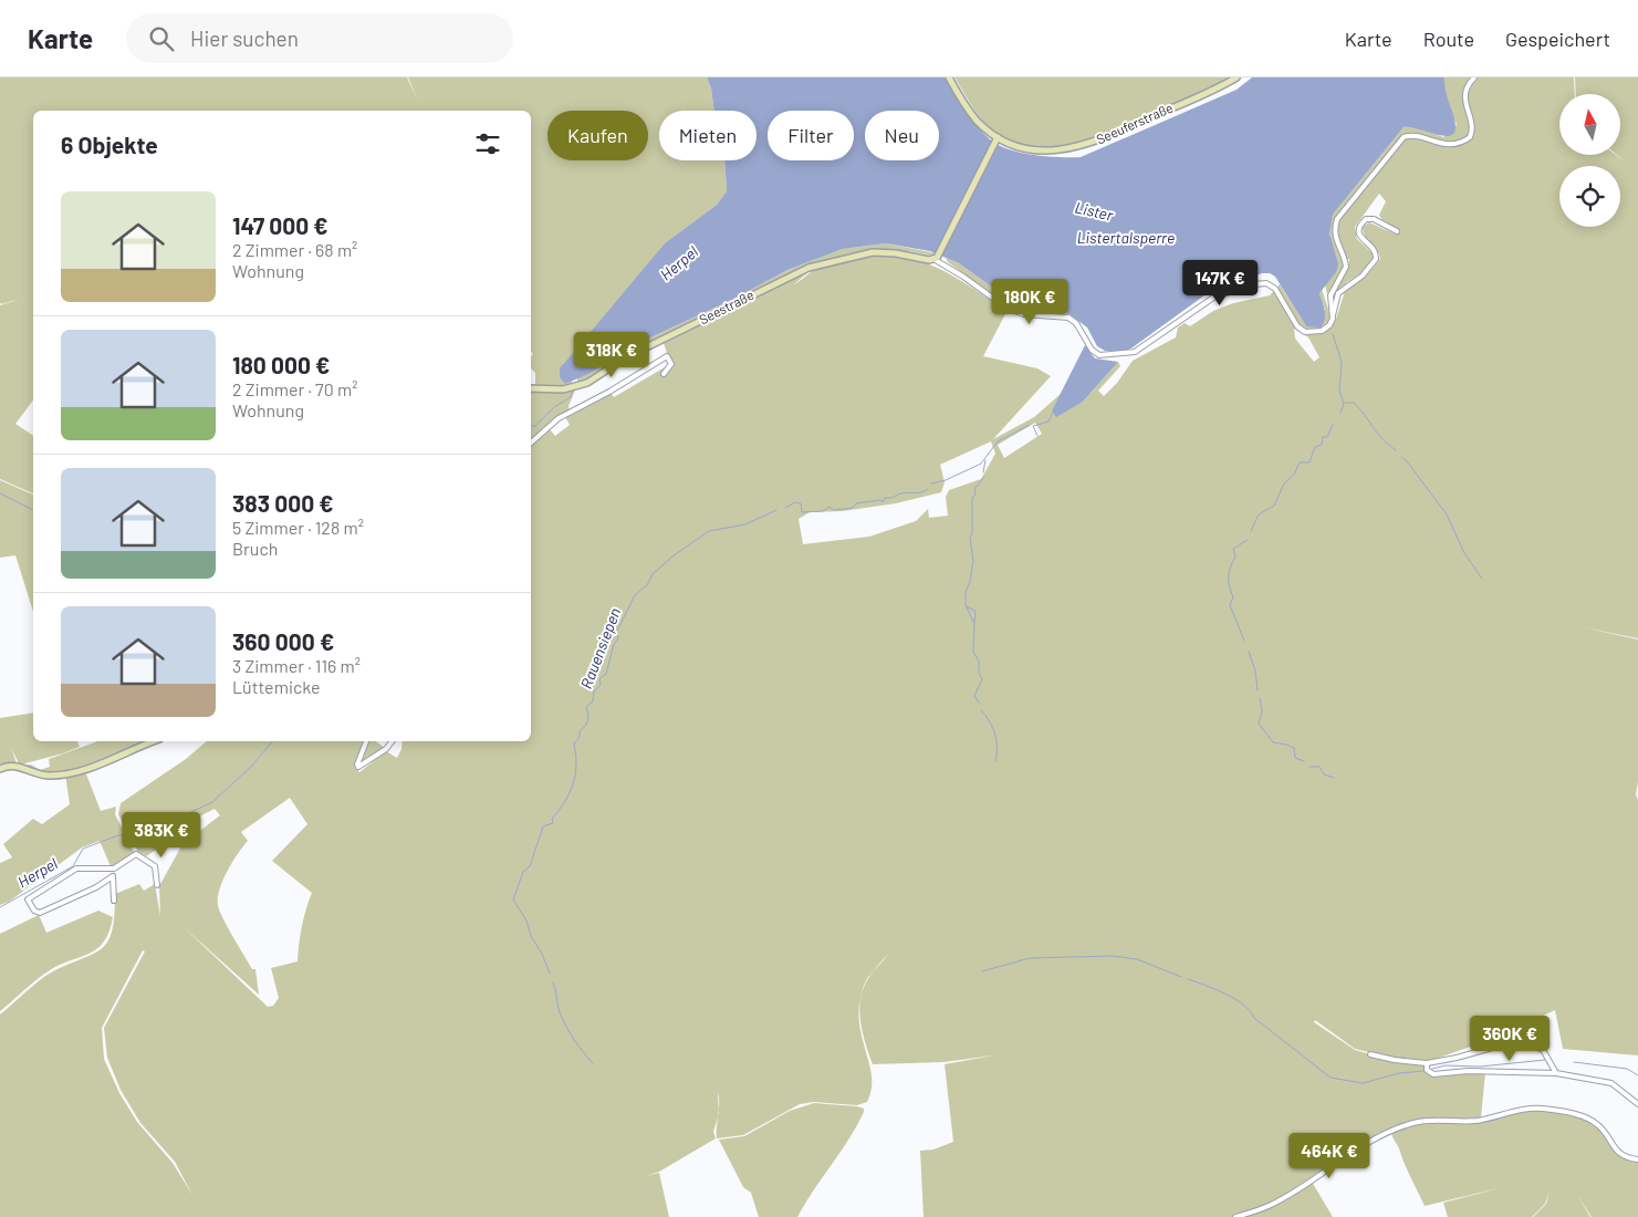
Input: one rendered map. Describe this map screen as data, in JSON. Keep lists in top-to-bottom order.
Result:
{
  "streets": {
    "main road": ["Seeuferstraße", "Seestraße"]
  },
  "water": [
    "Lister",
    "Listertalsperre",
    "Herpel",
    "Rauensiepen"
  ],
  "north": "top",
  "page": {
    "header": "Karte",
    "search": "Hier suchen",
    "nav": ["Karte", "Route", "Gespeichert"],
    "chip": [
      "Kaufen",
      "Mieten",
      "Filter",
      "Neu"
    ],
    "heading": "6 Objekte",
    "list": [
      {
        "name": "147 000 €",
        "note": "2 Zimmer · 68 m² · Wohnung"
      },
      {
        "name": "180 000 €",
        "note": "2 Zimmer · 70 m² · Wohnung"
      },
      {
        "name": "383 000 €",
        "note": "5 Zimmer · 128 m² · Bruch"
      },
      {
        "name": "360 000 €",
        "note": "3 Zimmer · 116 m² · Lüttemicke"
      }
    ],
    "price": [
      "147K €",
      "180K €",
      "318K €",
      "383K €",
      "360K €",
      "464K €"
    ]
  }
}
